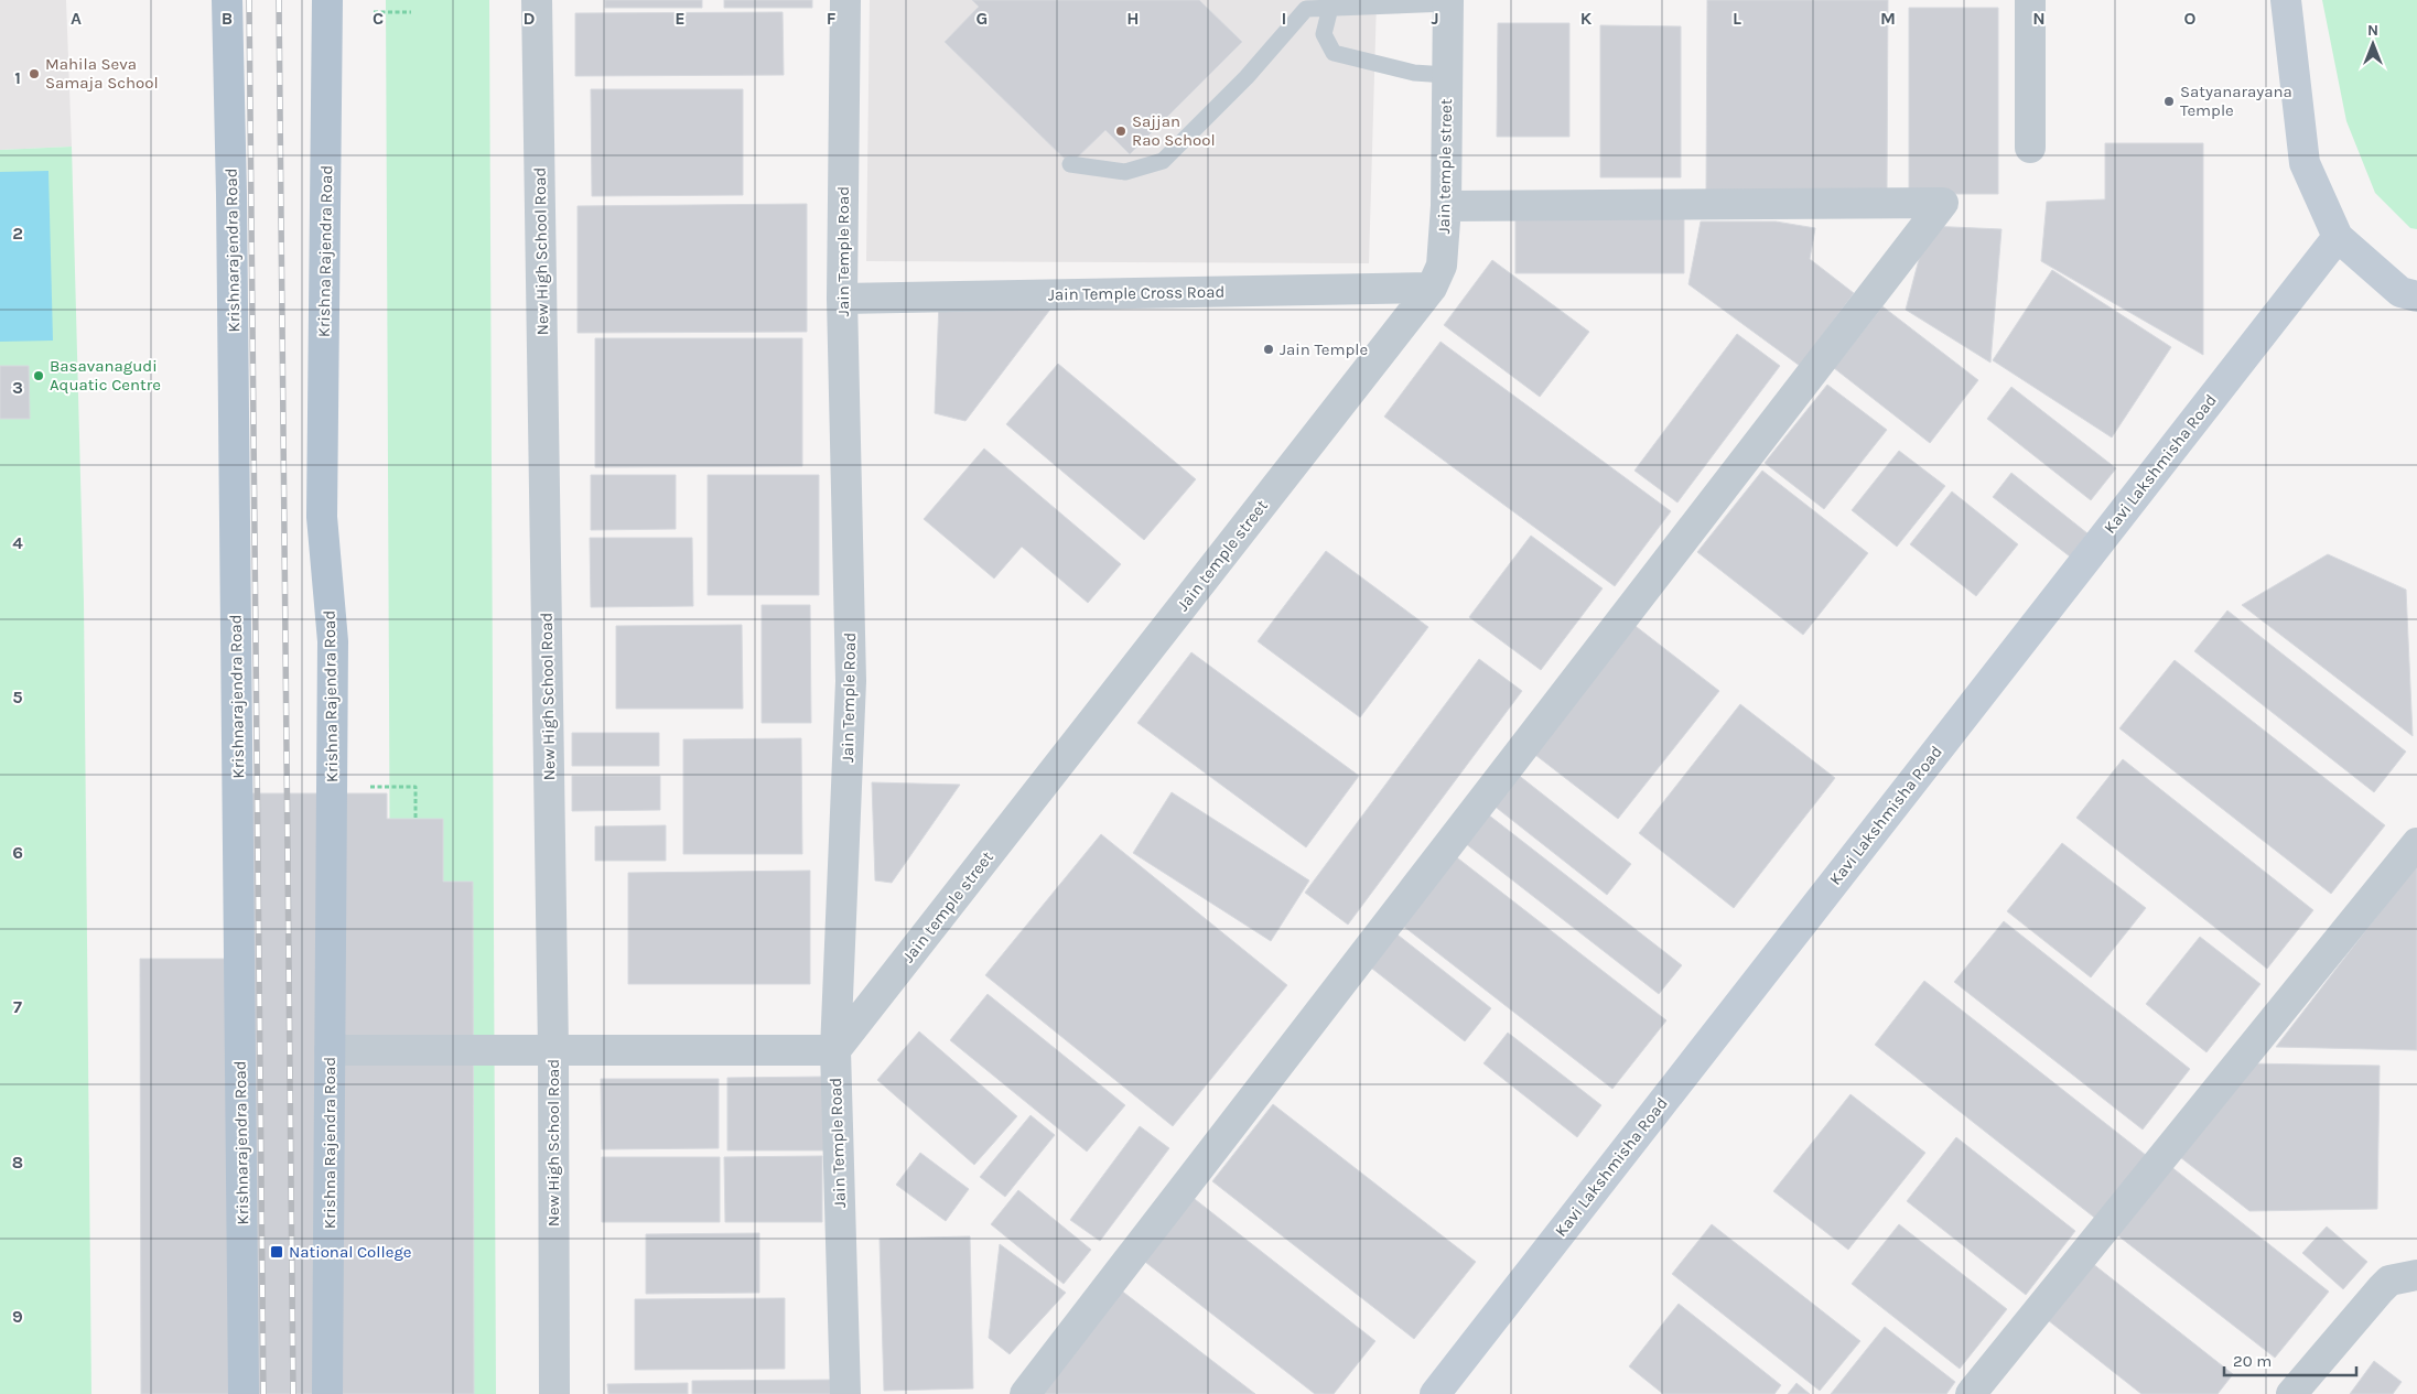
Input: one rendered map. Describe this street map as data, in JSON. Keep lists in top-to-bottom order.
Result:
{
  "streets": {
    "main road": ["Krishnarajendra Road", "Krishna Rajendra Road"],
    "street": [
      "Jain temple street",
      "New High School Road",
      "Jain Temple Road",
      "Jain Temple Cross Road",
      "Kavi Lakshmisha Road"
    ]
  },
  "crossings": [
    ["Jain temple street", "Jain Temple Road"],
    ["Jain temple street", "Jain Temple Cross Road"],
    ["Jain Temple Road", "Jain Temple Cross Road"]
  ],
  "places": {
    "other": [
      "Mahila Seva Samaja School",
      "Satyanarayana Temple",
      "Sajjan Rao School",
      "Jain Temple",
      "Basavanagudi Aquatic Centre"
    ],
    "transit": ["National College"]
  },
  "scale_bar": "20 m",
  "north": "top",
  "grid": {
    "columns": [
      "A",
      "B",
      "C",
      "D",
      "E",
      "F",
      "G",
      "H",
      "I",
      "J",
      "K",
      "L",
      "M",
      "N",
      "O"
    ],
    "rows": [
      "1",
      "2",
      "3",
      "4",
      "5",
      "6",
      "7",
      "8",
      "9"
    ]
  }
}
